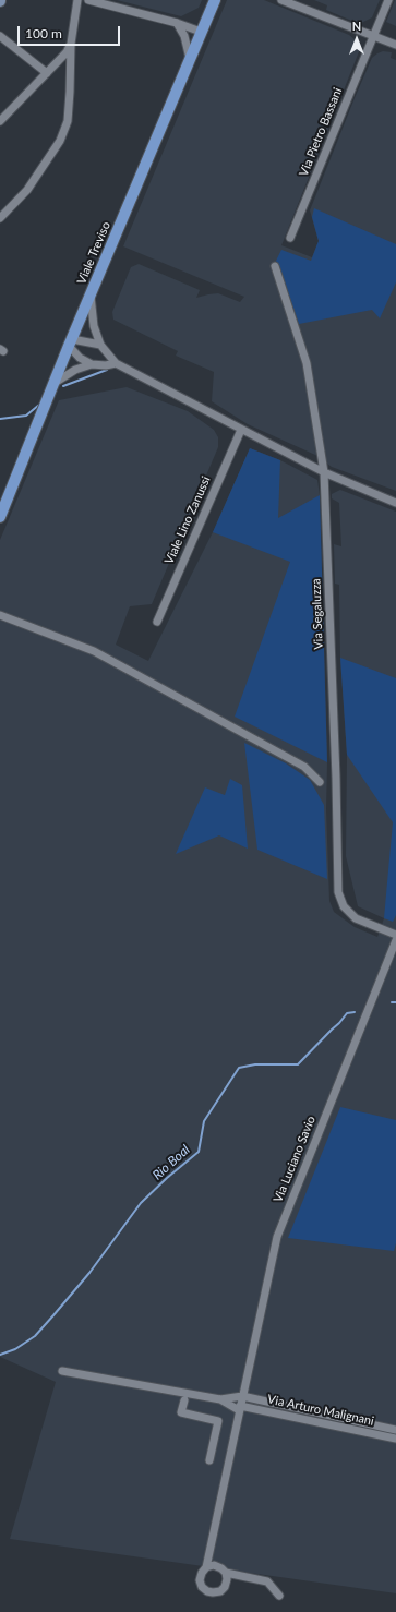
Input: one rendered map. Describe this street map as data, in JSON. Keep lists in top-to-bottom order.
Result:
{
  "streets": {
    "main road": ["Viale Treviso"],
    "street": [
      "Via Pietro Bassani",
      "Viale Lino Zanussi",
      "Via Segaluzza",
      "Via Luciano Savio",
      "Via Arturo Malignani"
    ]
  },
  "crossings": [
    ["Via Luciano Savio", "Via Arturo Malignani"]
  ],
  "water": ["Rio Boal"],
  "scale_bar": "100 m",
  "north": "top"
}
